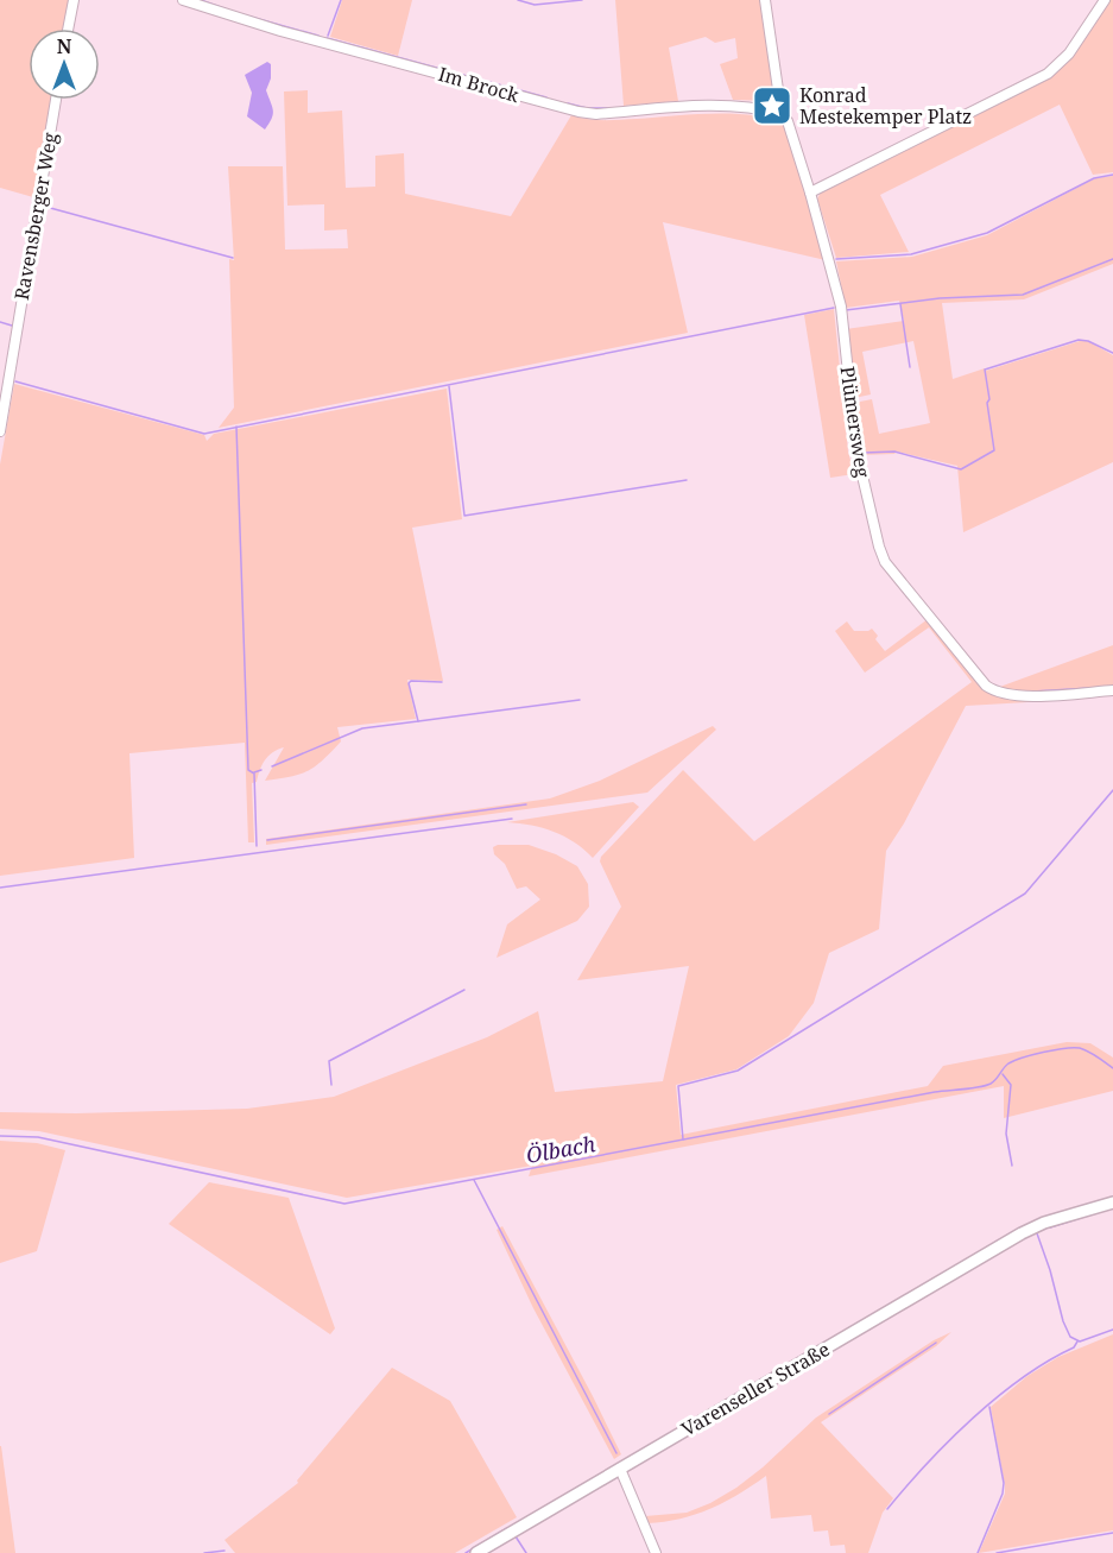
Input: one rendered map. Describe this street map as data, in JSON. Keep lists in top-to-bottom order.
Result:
{
  "streets": {
    "main road": ["Varenseller Straße"],
    "street": ["Im Brock", "Ravensberger Weg", "Plümersweg"]
  },
  "crossings": [
    ["Im Brock", "Plümersweg"]
  ],
  "water": ["Ölbach"],
  "places": {
    "place": ["Konrad Mestekemper Platz"]
  },
  "north": "top"
}
